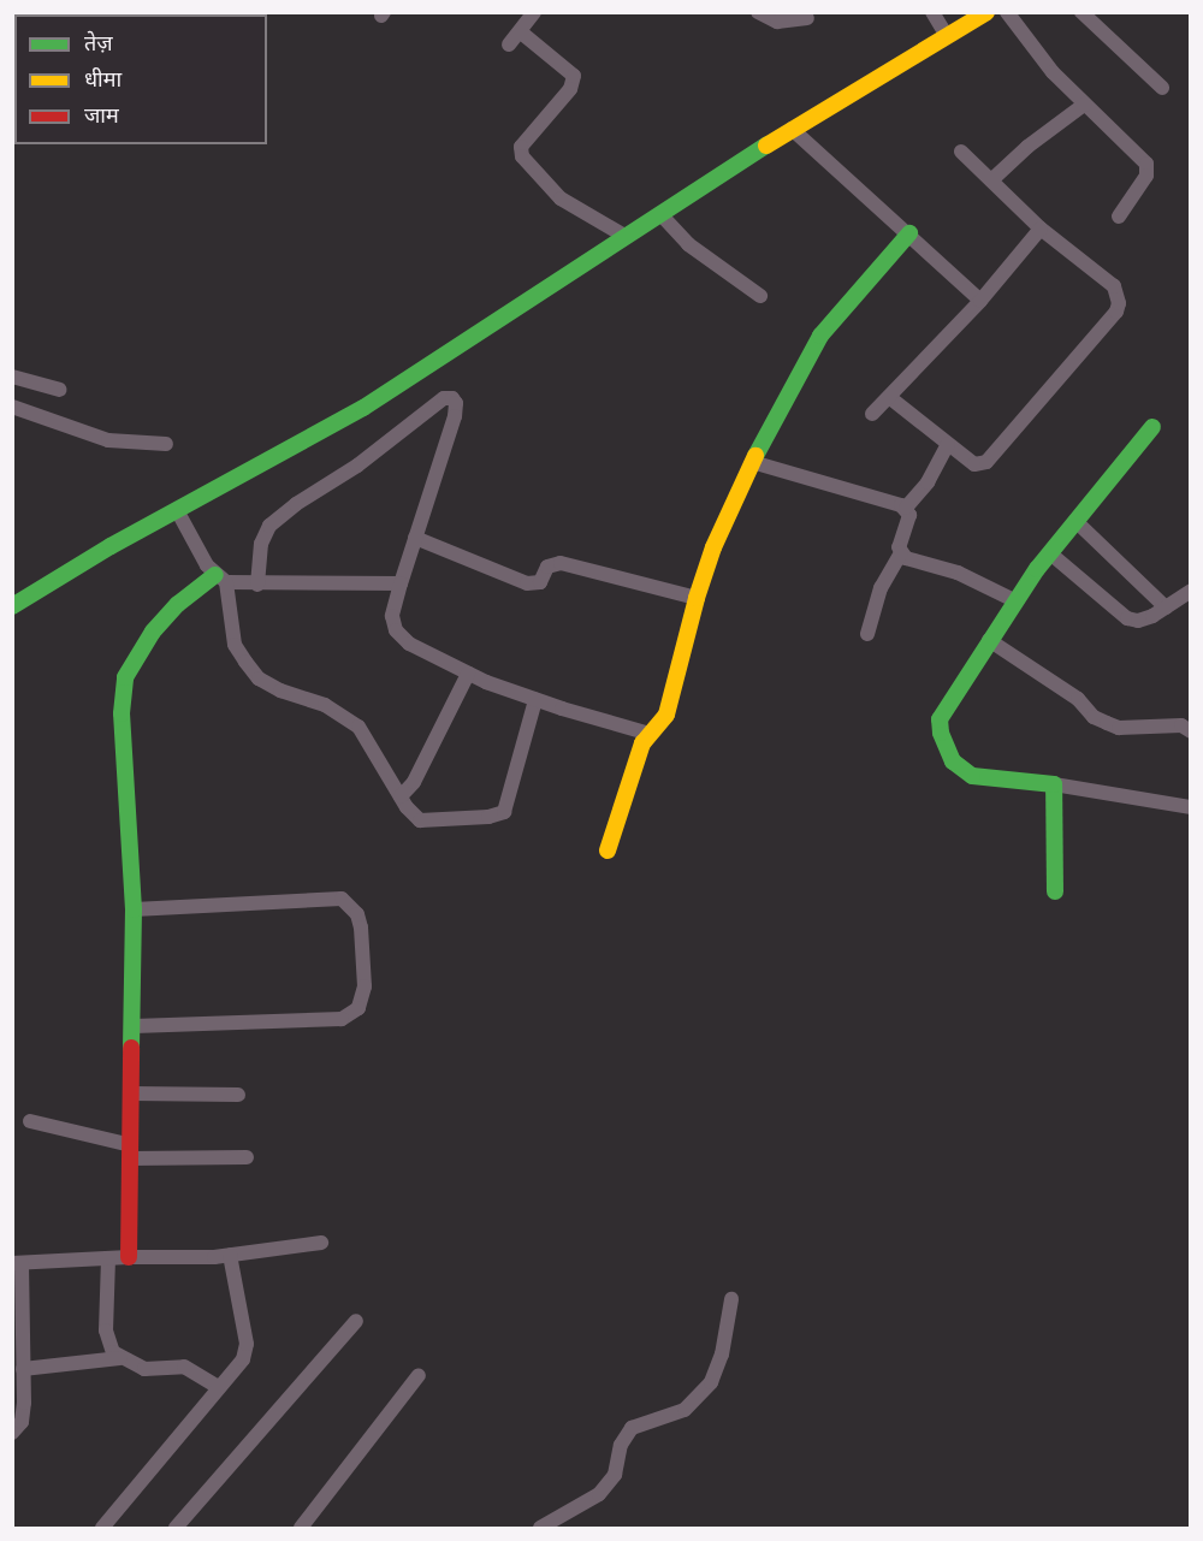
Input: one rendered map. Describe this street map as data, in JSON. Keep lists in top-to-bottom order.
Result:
{
  "legend": ["तेज़", "धीमा", "जाम"]
}
